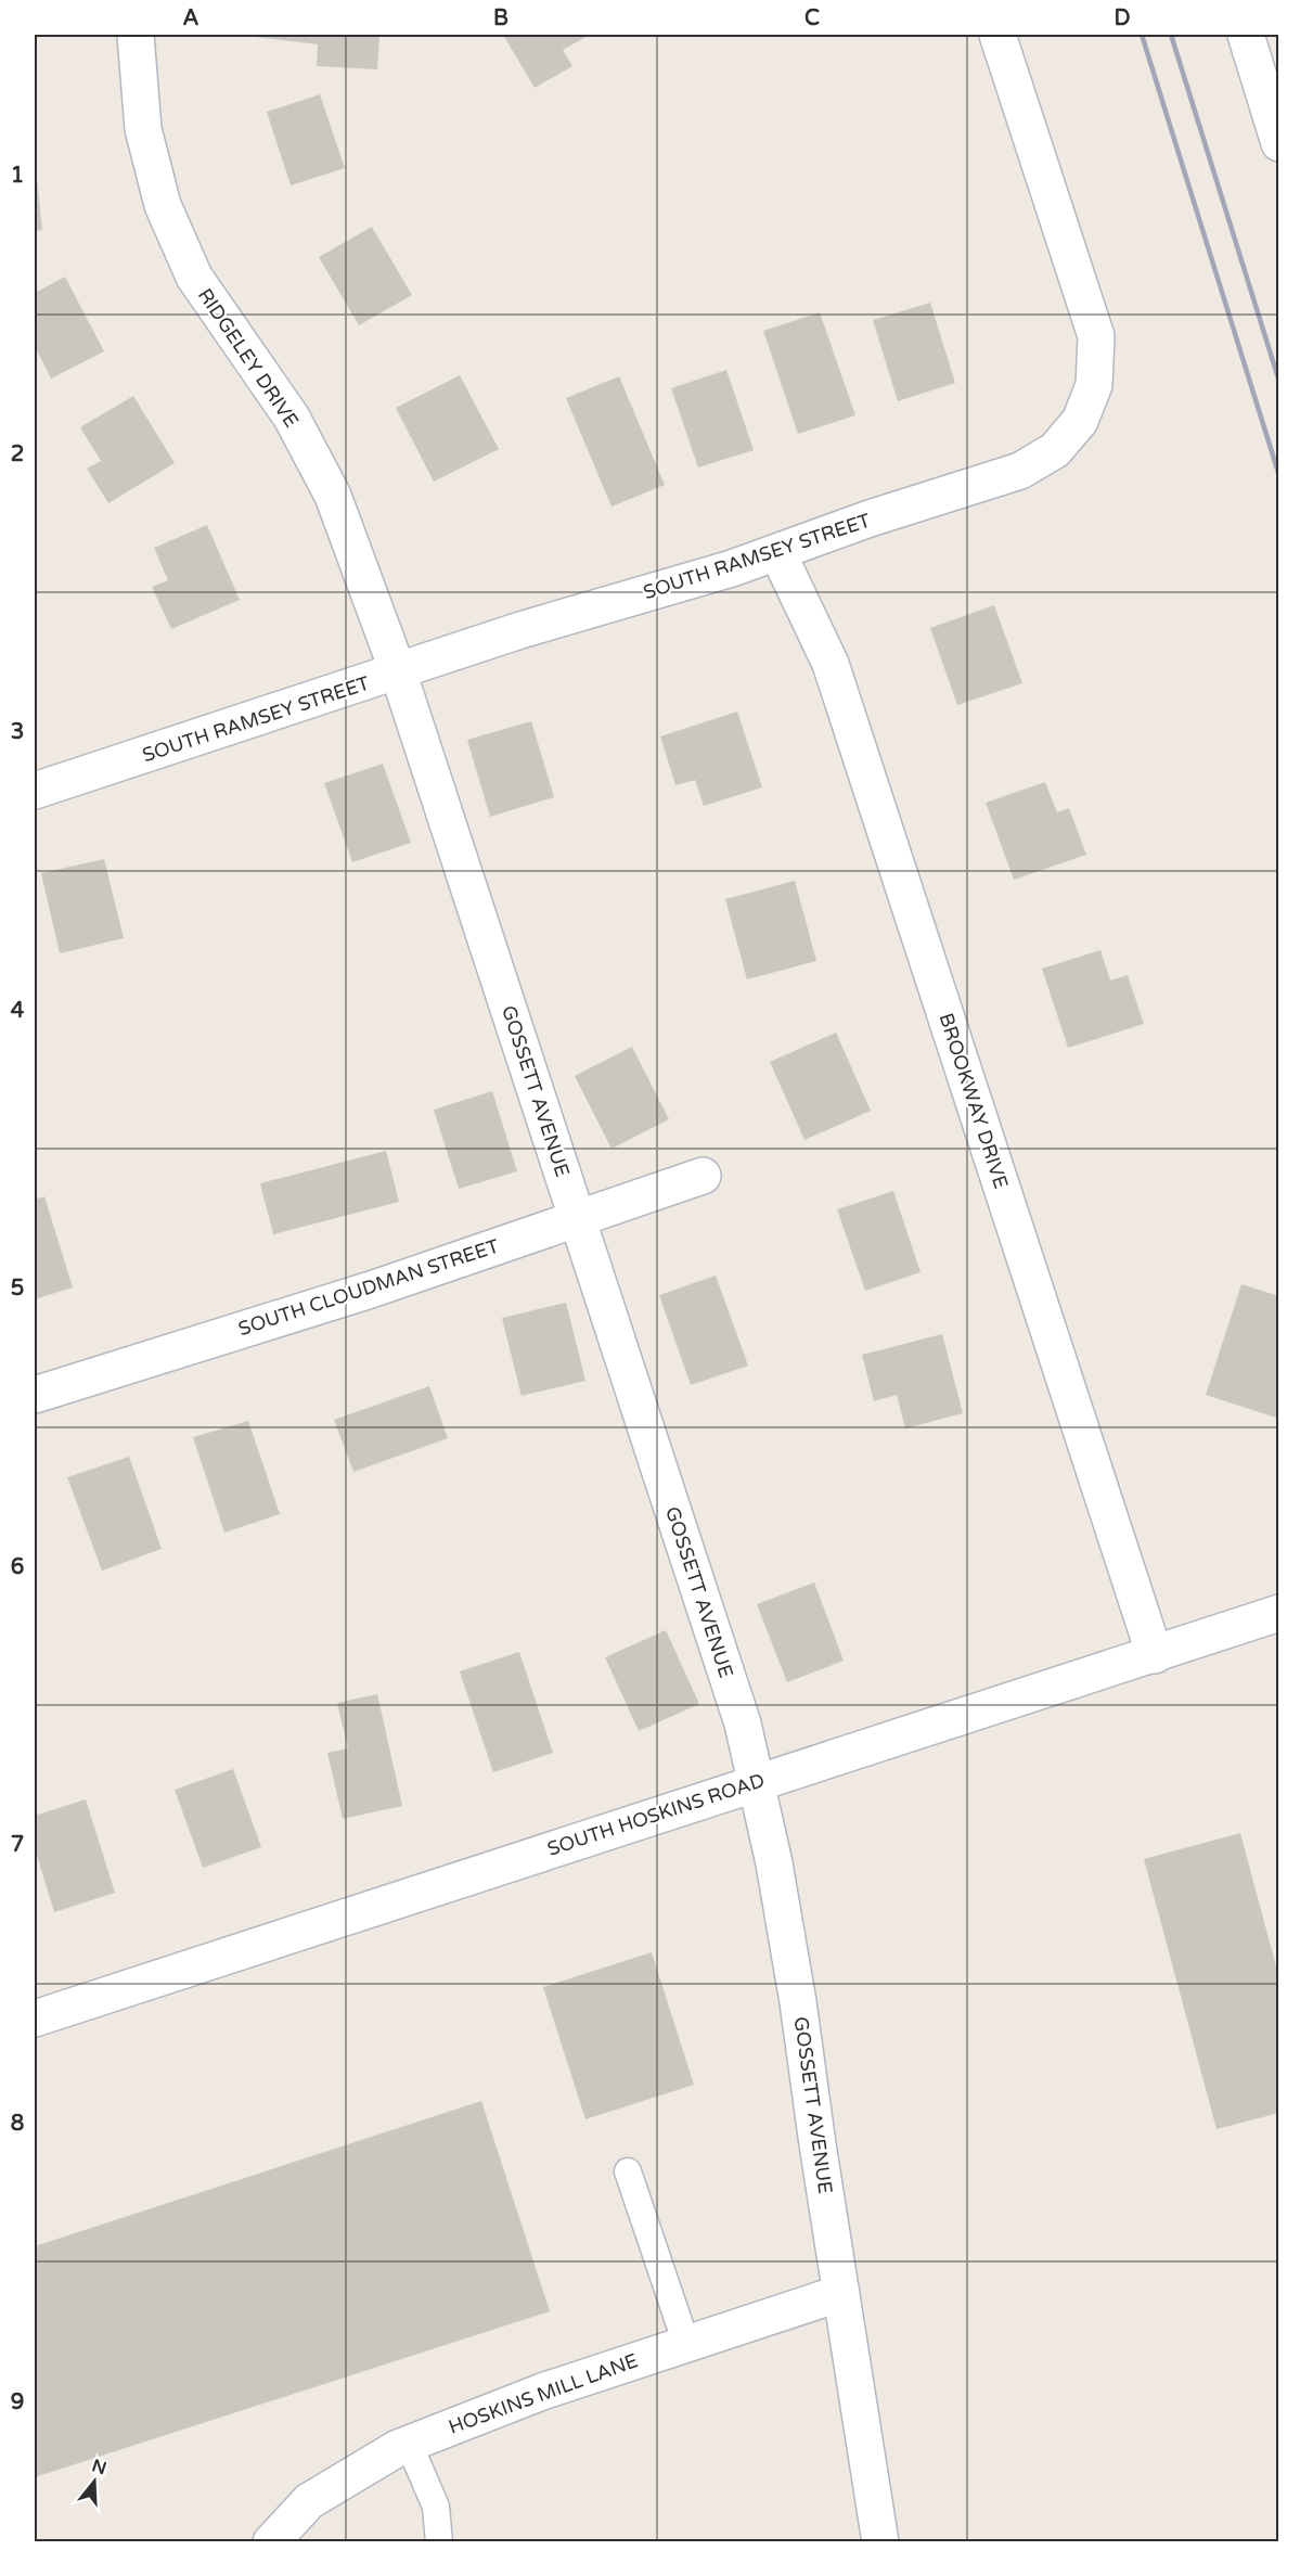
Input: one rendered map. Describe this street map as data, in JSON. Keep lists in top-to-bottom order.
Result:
{
  "streets": {
    "street": [
      "RIDGELEY DRIVE",
      "SOUTH RAMSEY STREET",
      "GOSSETT AVENUE",
      "BROOKWAY DRIVE",
      "SOUTH CLOUDMAN STREET",
      "SOUTH HOSKINS ROAD",
      "HOSKINS MILL LANE"
    ]
  },
  "crossings": [
    ["RIDGELEY DRIVE", "SOUTH RAMSEY STREET"],
    ["RIDGELEY DRIVE", "GOSSETT AVENUE"],
    ["SOUTH RAMSEY STREET", "GOSSETT AVENUE"],
    ["SOUTH RAMSEY STREET", "BROOKWAY DRIVE"],
    ["GOSSETT AVENUE", "SOUTH CLOUDMAN STREET"],
    ["GOSSETT AVENUE", "SOUTH HOSKINS ROAD"],
    ["GOSSETT AVENUE", "HOSKINS MILL LANE"],
    ["BROOKWAY DRIVE", "SOUTH HOSKINS ROAD"]
  ],
  "north": "top",
  "grid": {
    "columns": [
      "A",
      "B",
      "C",
      "D"
    ],
    "rows": [
      "1",
      "2",
      "3",
      "4",
      "5",
      "6",
      "7",
      "8",
      "9"
    ]
  }
}
